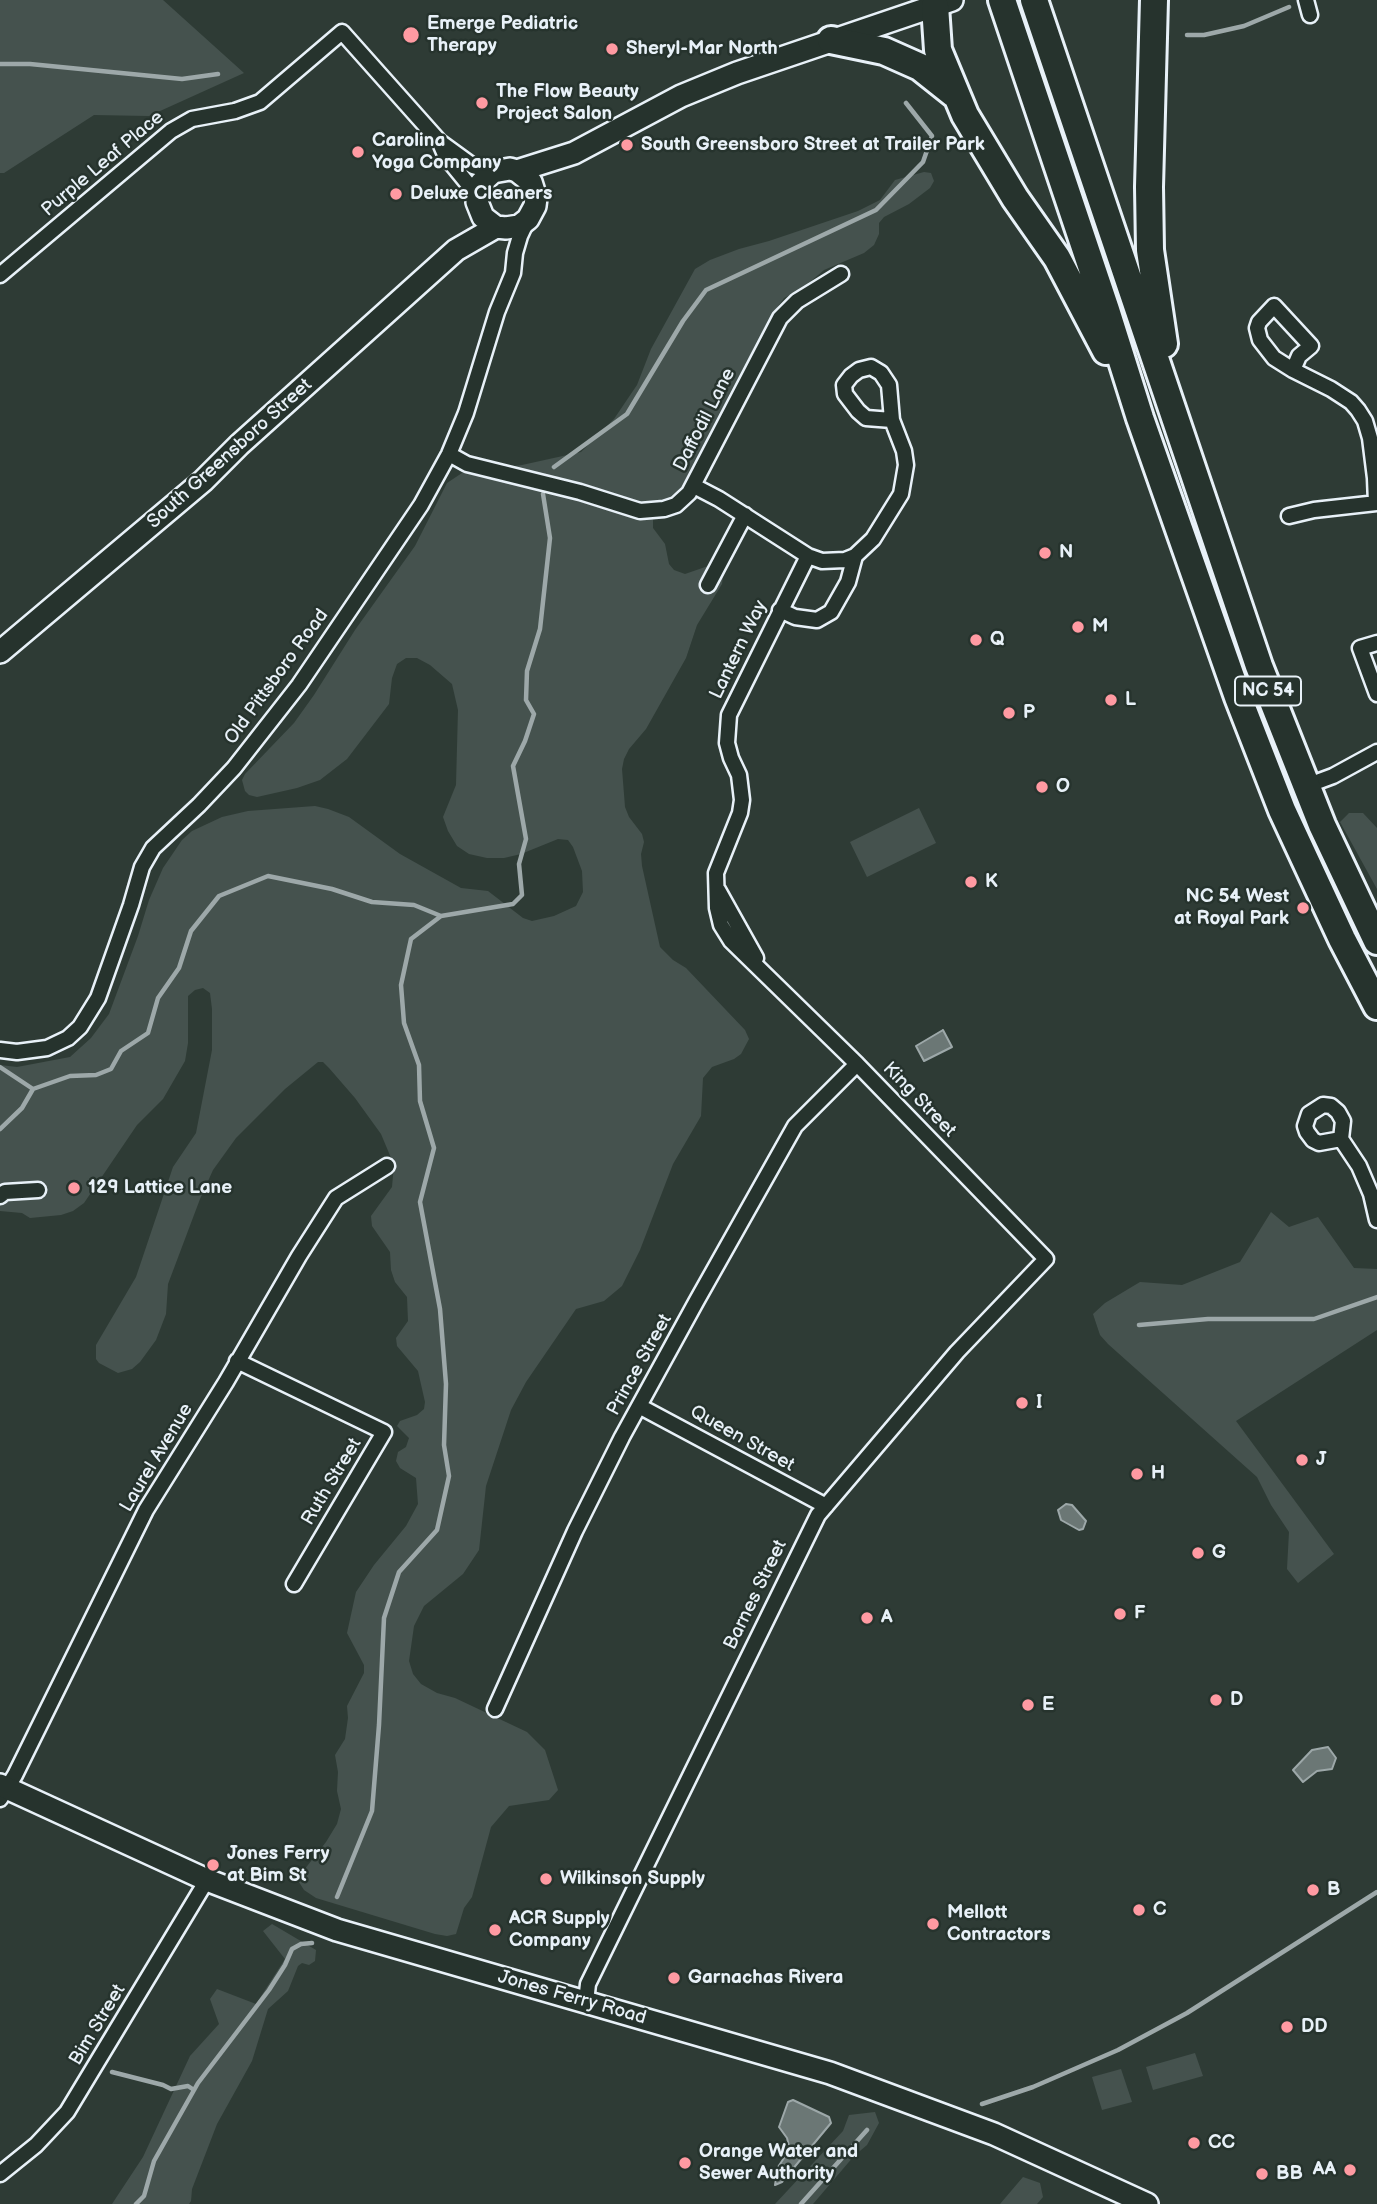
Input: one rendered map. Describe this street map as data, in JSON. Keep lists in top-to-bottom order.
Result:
{
  "streets": {
    "highway": ["NC 54"],
    "main road": ["South Greensboro Street", "Jones Ferry Road"],
    "street": [
      "Purple Leaf Place",
      "Daffodil Lane",
      "Lantern Way",
      "Old Pittsboro Road",
      "King Street",
      "Prince Street",
      "Queen Street",
      "Laurel Avenue",
      "Ruth Street",
      "Barnes Street",
      "Bim Street"
    ]
  },
  "crossings": [
    ["Daffodil Lane", "Old Pittsboro Road"],
    ["South Greensboro Street", "Old Pittsboro Road"],
    ["Lantern Way", "King Street"],
    ["King Street", "Prince Street"],
    ["King Street", "Barnes Street"],
    ["Prince Street", "Queen Street"],
    ["Queen Street", "Barnes Street"],
    ["Laurel Avenue", "Ruth Street"],
    ["Laurel Avenue", "Jones Ferry Road"],
    ["Barnes Street", "Jones Ferry Road"],
    ["Jones Ferry Road", "Bim Street"]
  ],
  "places": [
    "Emerge Pediatric Therapy",
    "Sheryl-Mar North",
    "The Flow Beauty Project Salon",
    "South Greensboro Street at Trailer Park",
    "Carolina Yoga Company",
    "Deluxe Cleaners",
    "N",
    "M",
    "Q",
    "L",
    "P",
    "O",
    "K",
    "NC 54 West at Royal Park",
    "129 Lattice Lane",
    "I",
    "J",
    "H",
    "G",
    "F",
    "A",
    "D",
    "E",
    "Jones Ferry at Bim St",
    "Wilkinson Supply",
    "B",
    "C",
    "Mellott Contractors",
    "ACR Supply Company",
    "Garnachas Rivera",
    "DD",
    "CC",
    "Orange Water and Sewer Authority",
    "AA",
    "BB"
  ]
}
